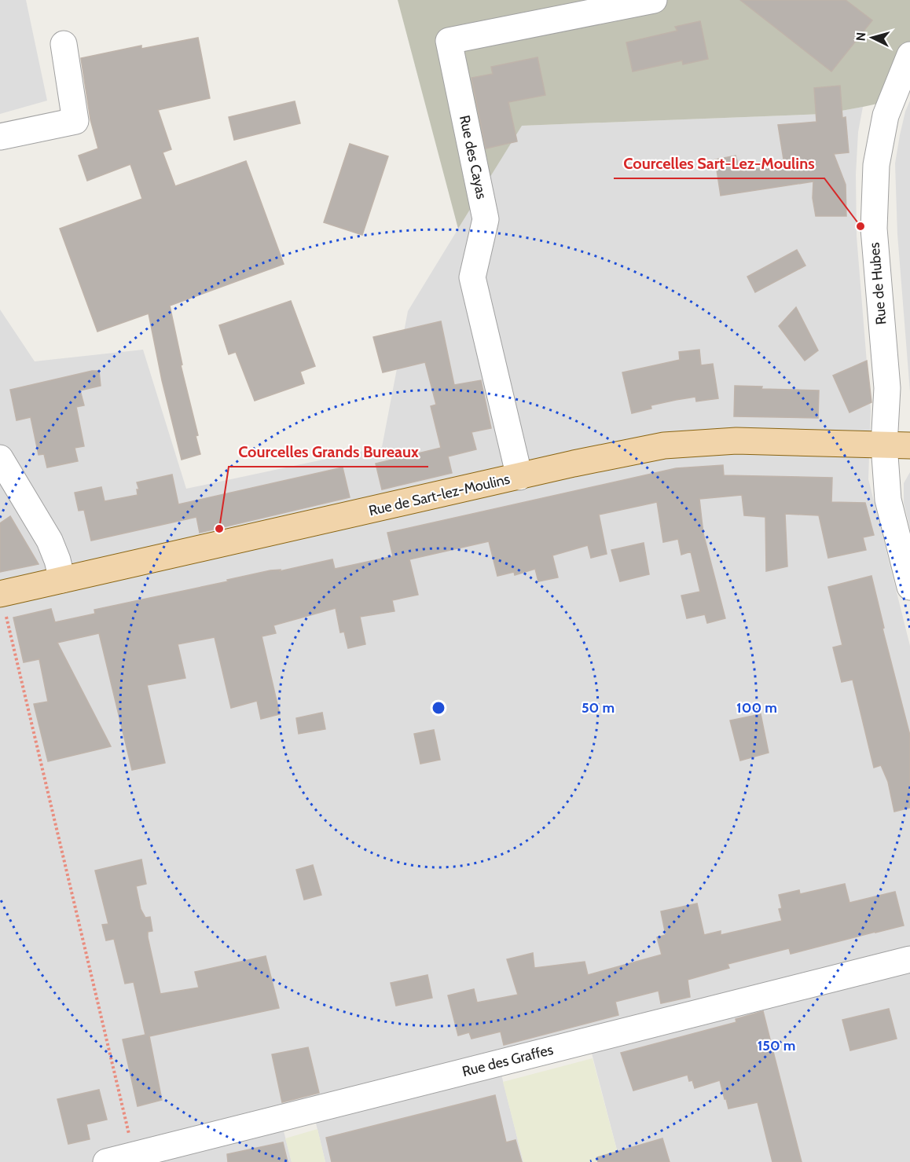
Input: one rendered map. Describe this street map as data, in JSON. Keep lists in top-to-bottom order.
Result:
{
  "streets": {
    "main road": ["Rue de Sart-lez-Moulins"],
    "street": ["Rue des Cayas", "Rue de Hubes", "Rue des Graffes"]
  },
  "crossings": [
    ["Rue des Cayas", "Rue de Sart-lez-Moulins"],
    ["Rue de Hubes", "Rue de Sart-lez-Moulins"]
  ],
  "places": ["Courcelles Sart-Lez-Moulins", "Courcelles Grands Bureaux"],
  "north": "left",
  "rings": ["50 m", "100 m", "150 m"]
}
